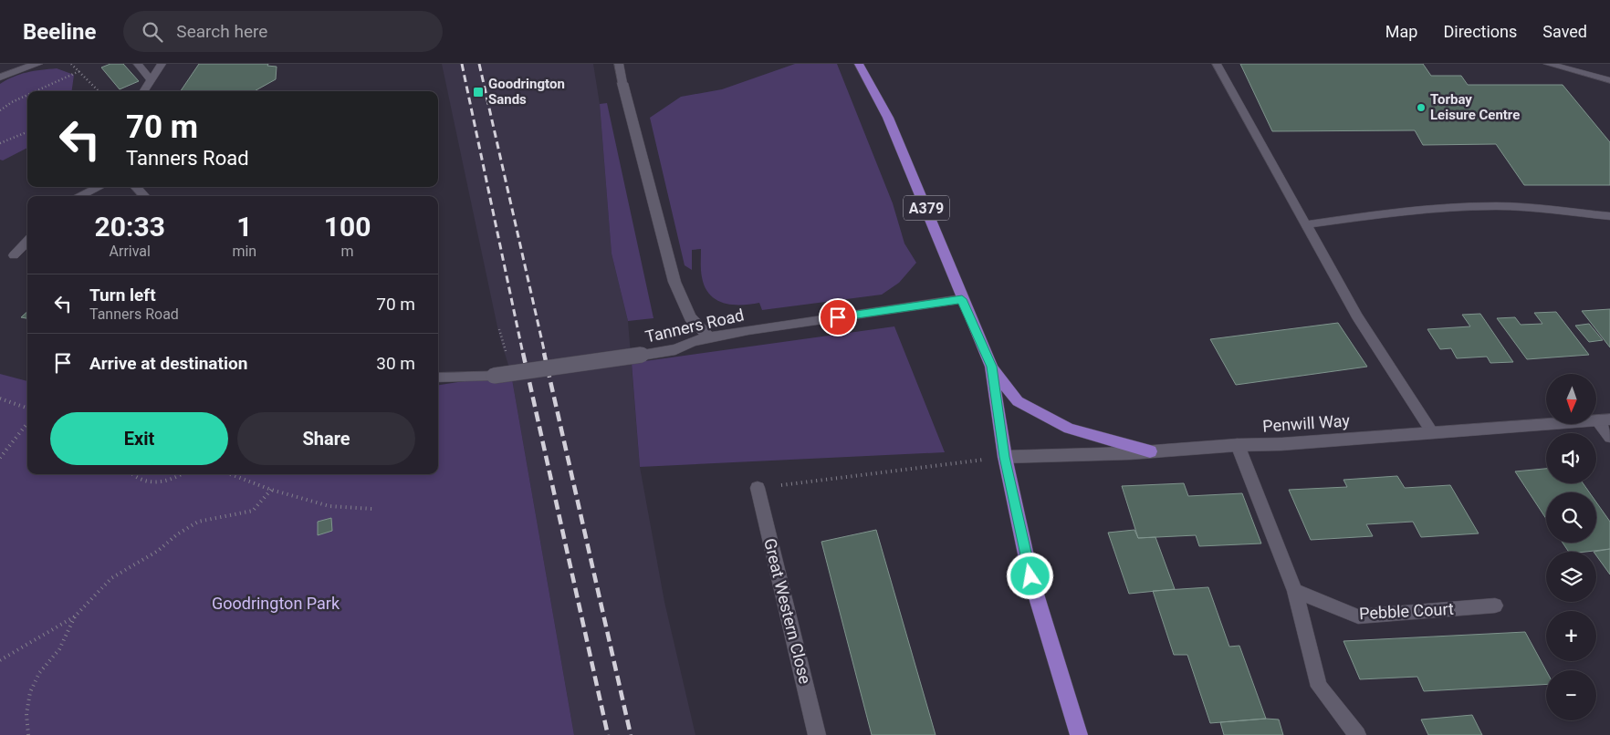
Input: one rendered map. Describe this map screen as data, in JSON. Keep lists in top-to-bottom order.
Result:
{
  "streets": {
    "main road": ["A379"],
    "street": [
      "Tanners Road",
      "Penwill Way",
      "Great Western Close",
      "Pebble Court"
    ]
  },
  "crossings": [
    ["A379", "Tanners Road"],
    ["A379", "Penwill Way"]
  ],
  "parks": ["Goodrington Park"],
  "places": {
    "transit": ["Goodrington Sands"],
    "other": ["Torbay Leisure Centre"]
  },
  "north": "bottom",
  "page": {
    "header": "Beeline",
    "search": "Search here",
    "nav": ["Map", "Directions", "Saved"],
    "turn": ["70 m", "Tanners Road"],
    "eta": [
      "20:33",
      "Arrival",
      "1",
      "min",
      "100",
      "m"
    ],
    "list": [
      {
        "name": "Turn left",
        "note": "Tanners Road",
        "value": "70 m"
      },
      {
        "name": "Arrive at destination",
        "value": "30 m"
      }
    ],
    "map_buttons": ["+", "−"],
    "buttons": ["Exit", "Share"]
  }
}
